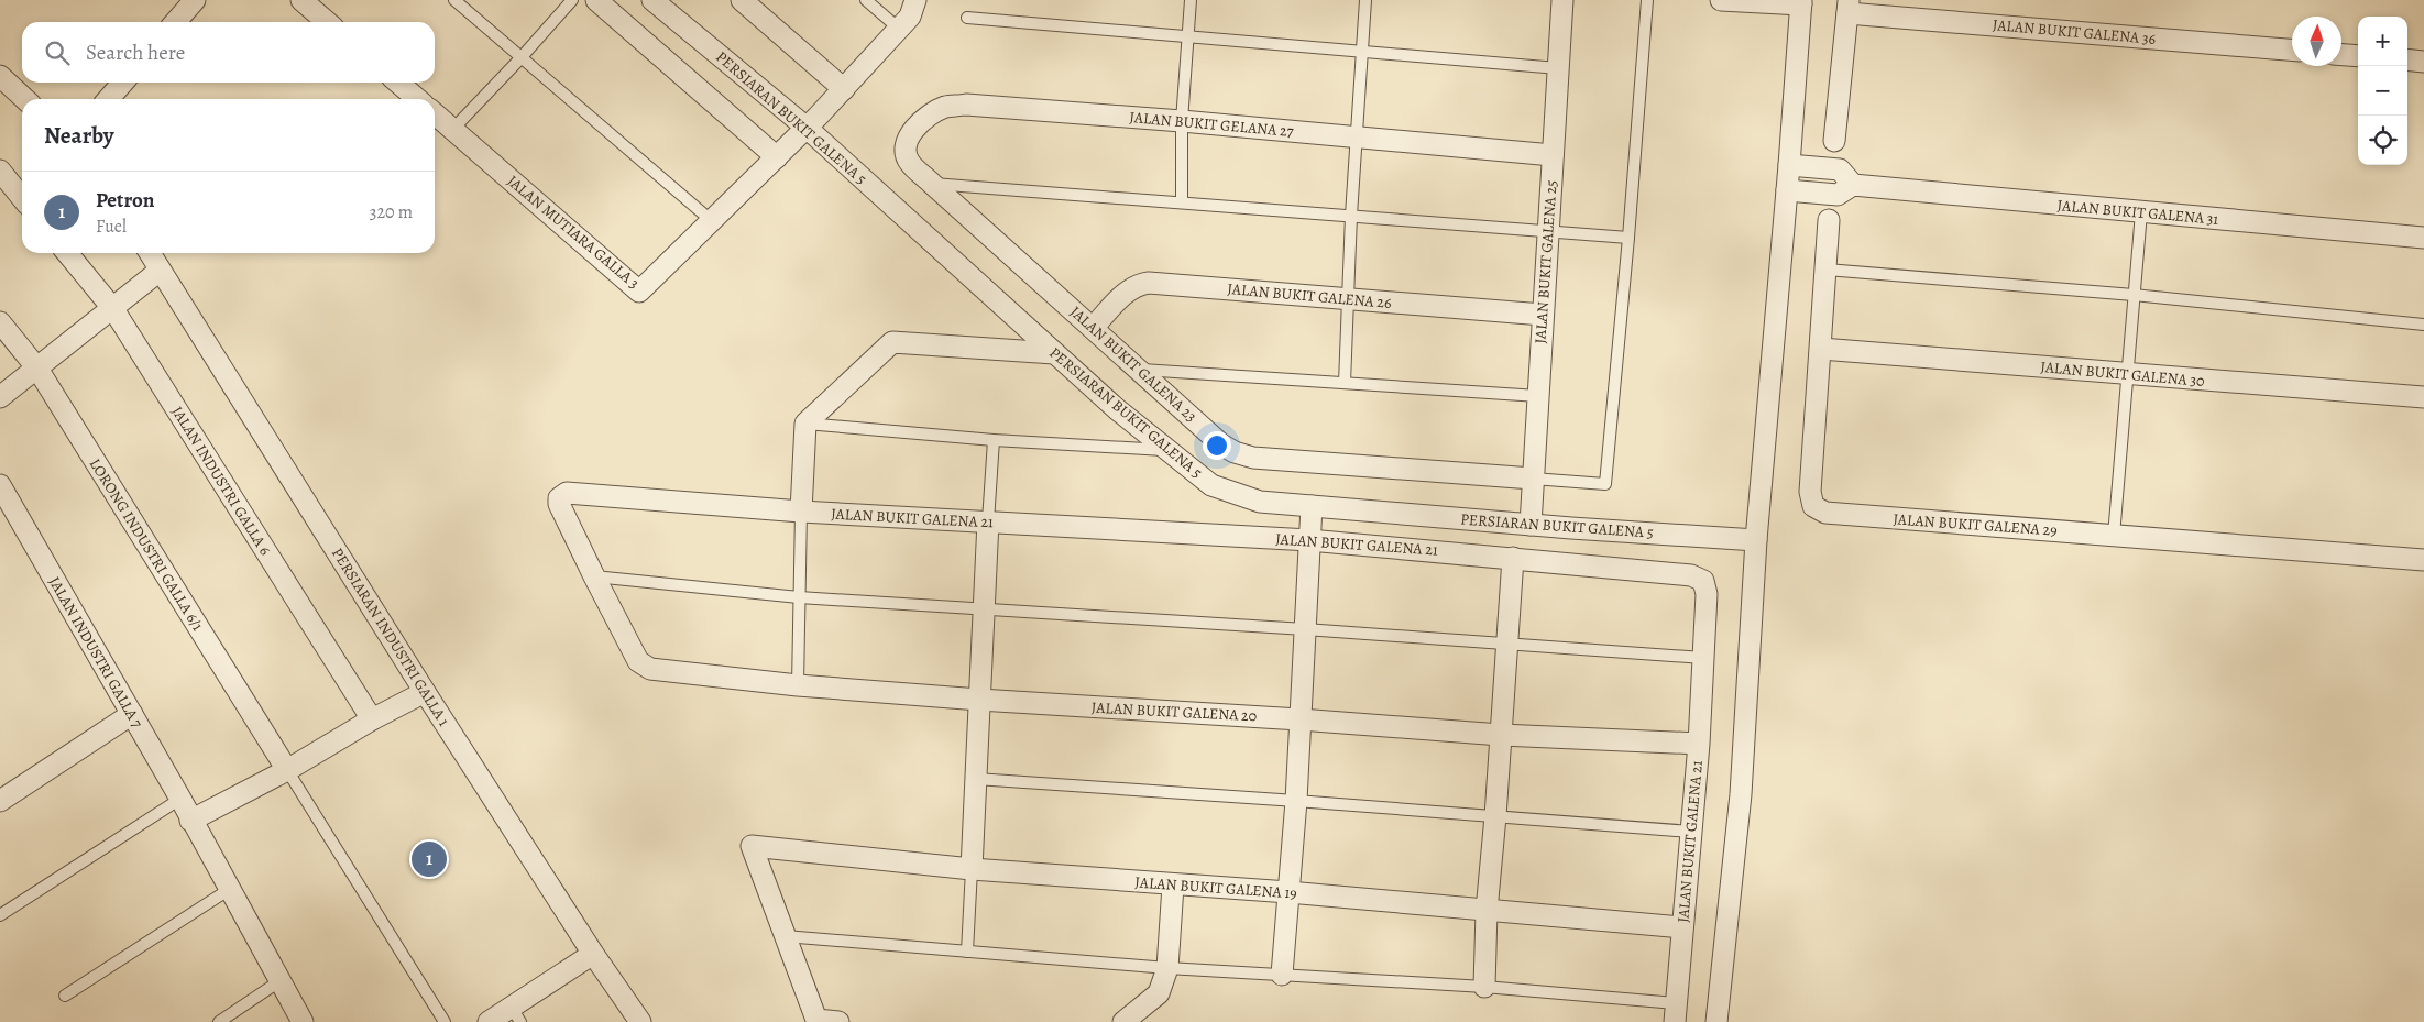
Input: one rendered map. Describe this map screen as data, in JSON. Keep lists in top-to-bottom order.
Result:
{
  "streets": {
    "street": [
      "JALAN BUKIT GALENA 36",
      "PERSIARAN BUKIT GALENA 5",
      "JALAN BUKIT GELANA 27",
      "JALAN BUKIT GALENA 31",
      "JALAN MUTIARA GALLA 3",
      "JALAN BUKIT GALENA 25",
      "JALAN BUKIT GALENA 26",
      "JALAN BUKIT GALENA 23",
      "JALAN BUKIT GALENA 30",
      "JALAN INDUSTRI GALLA 6",
      "JALAN BUKIT GALENA 21",
      "JALAN BUKIT GALENA 29",
      "LORONG INDUSTRI GALLA 6/1",
      "PERSIARAN INDUSTRI GALLA 1",
      "JALAN INDUSTRI GALLA 7",
      "JALAN BUKIT GALENA 20",
      "JALAN BUKIT GALENA 19"
    ]
  },
  "crossings": [
    ["PERSIARAN BUKIT GALENA 5", "JALAN MUTIARA GALLA 3"],
    ["PERSIARAN BUKIT GALENA 5", "JALAN BUKIT GALENA 25"],
    ["JALAN BUKIT GELANA 27", "JALAN BUKIT GALENA 25"],
    ["JALAN BUKIT GELANA 27", "JALAN BUKIT GALENA 23"],
    ["JALAN BUKIT GALENA 25", "JALAN BUKIT GALENA 26"],
    ["JALAN BUKIT GALENA 25", "JALAN BUKIT GALENA 23"],
    ["JALAN BUKIT GALENA 26", "JALAN BUKIT GALENA 23"],
    ["JALAN BUKIT GALENA 30", "JALAN BUKIT GALENA 29"],
    ["JALAN BUKIT GALENA 21", "JALAN BUKIT GALENA 20"],
    ["JALAN BUKIT GALENA 21", "JALAN BUKIT GALENA 19"]
  ],
  "north": "top",
  "page": {
    "map_buttons": ["+", "−"],
    "search": "Search here",
    "heading": "Nearby",
    "list": [
      {
        "mark": "1",
        "name": "Petron",
        "note": "Fuel",
        "value": "320 m"
      }
    ],
    "pins": "1"
  }
}
